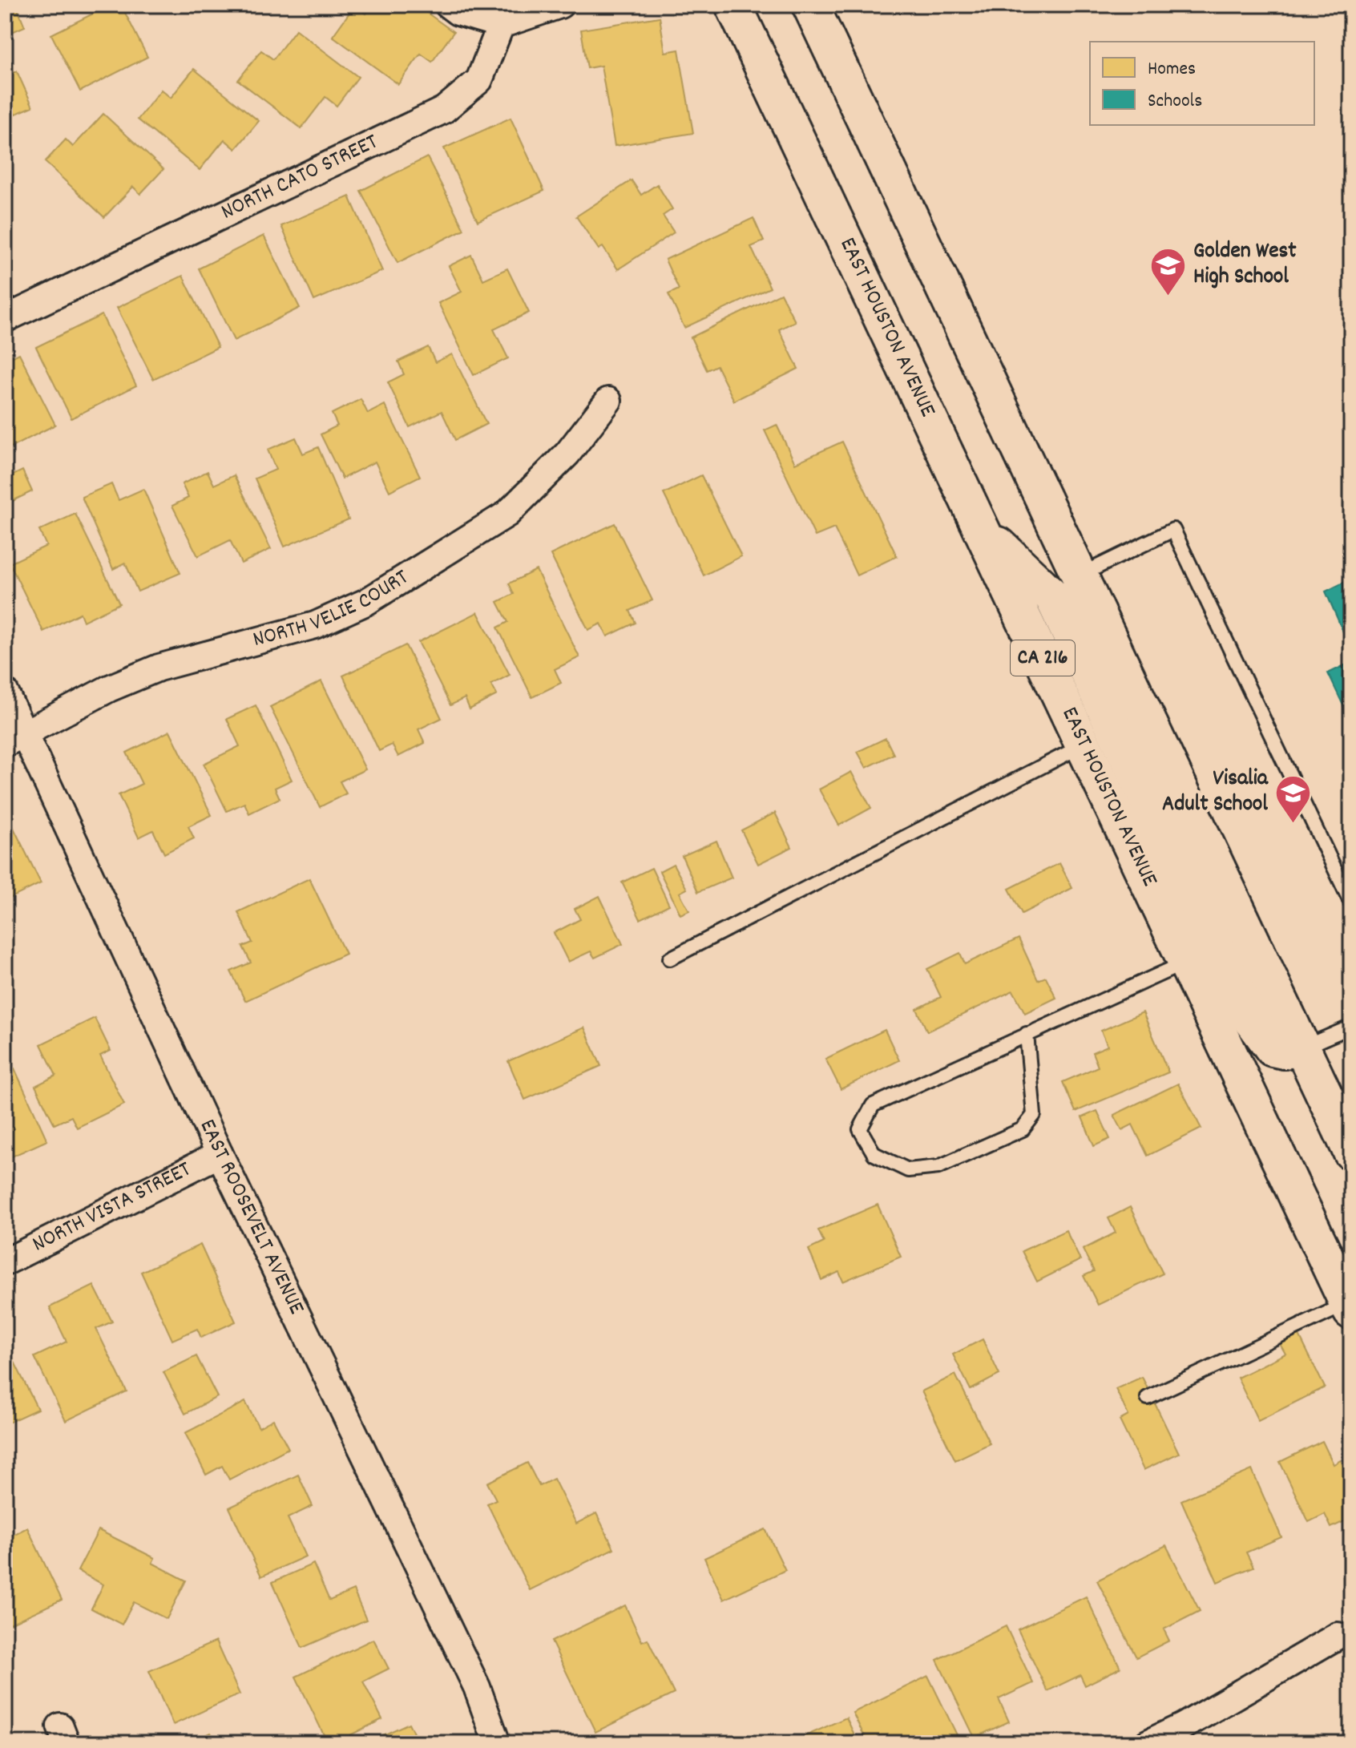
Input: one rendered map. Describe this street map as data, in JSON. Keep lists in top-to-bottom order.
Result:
{
  "streets": {
    "main road": ["EAST HOUSTON AVENUE", "CA 216"],
    "street": [
      "NORTH CATO STREET",
      "NORTH VELIE COURT",
      "NORTH VISTA STREET",
      "EAST ROOSEVELT AVENUE"
    ]
  },
  "crossings": [
    ["NORTH VELIE COURT", "EAST ROOSEVELT AVENUE"],
    ["NORTH VISTA STREET", "EAST ROOSEVELT AVENUE"]
  ],
  "places": {
    "school or university": ["Golden West High School", "Visalia Adult School"]
  },
  "legend": ["Homes", "Schools"]
}
